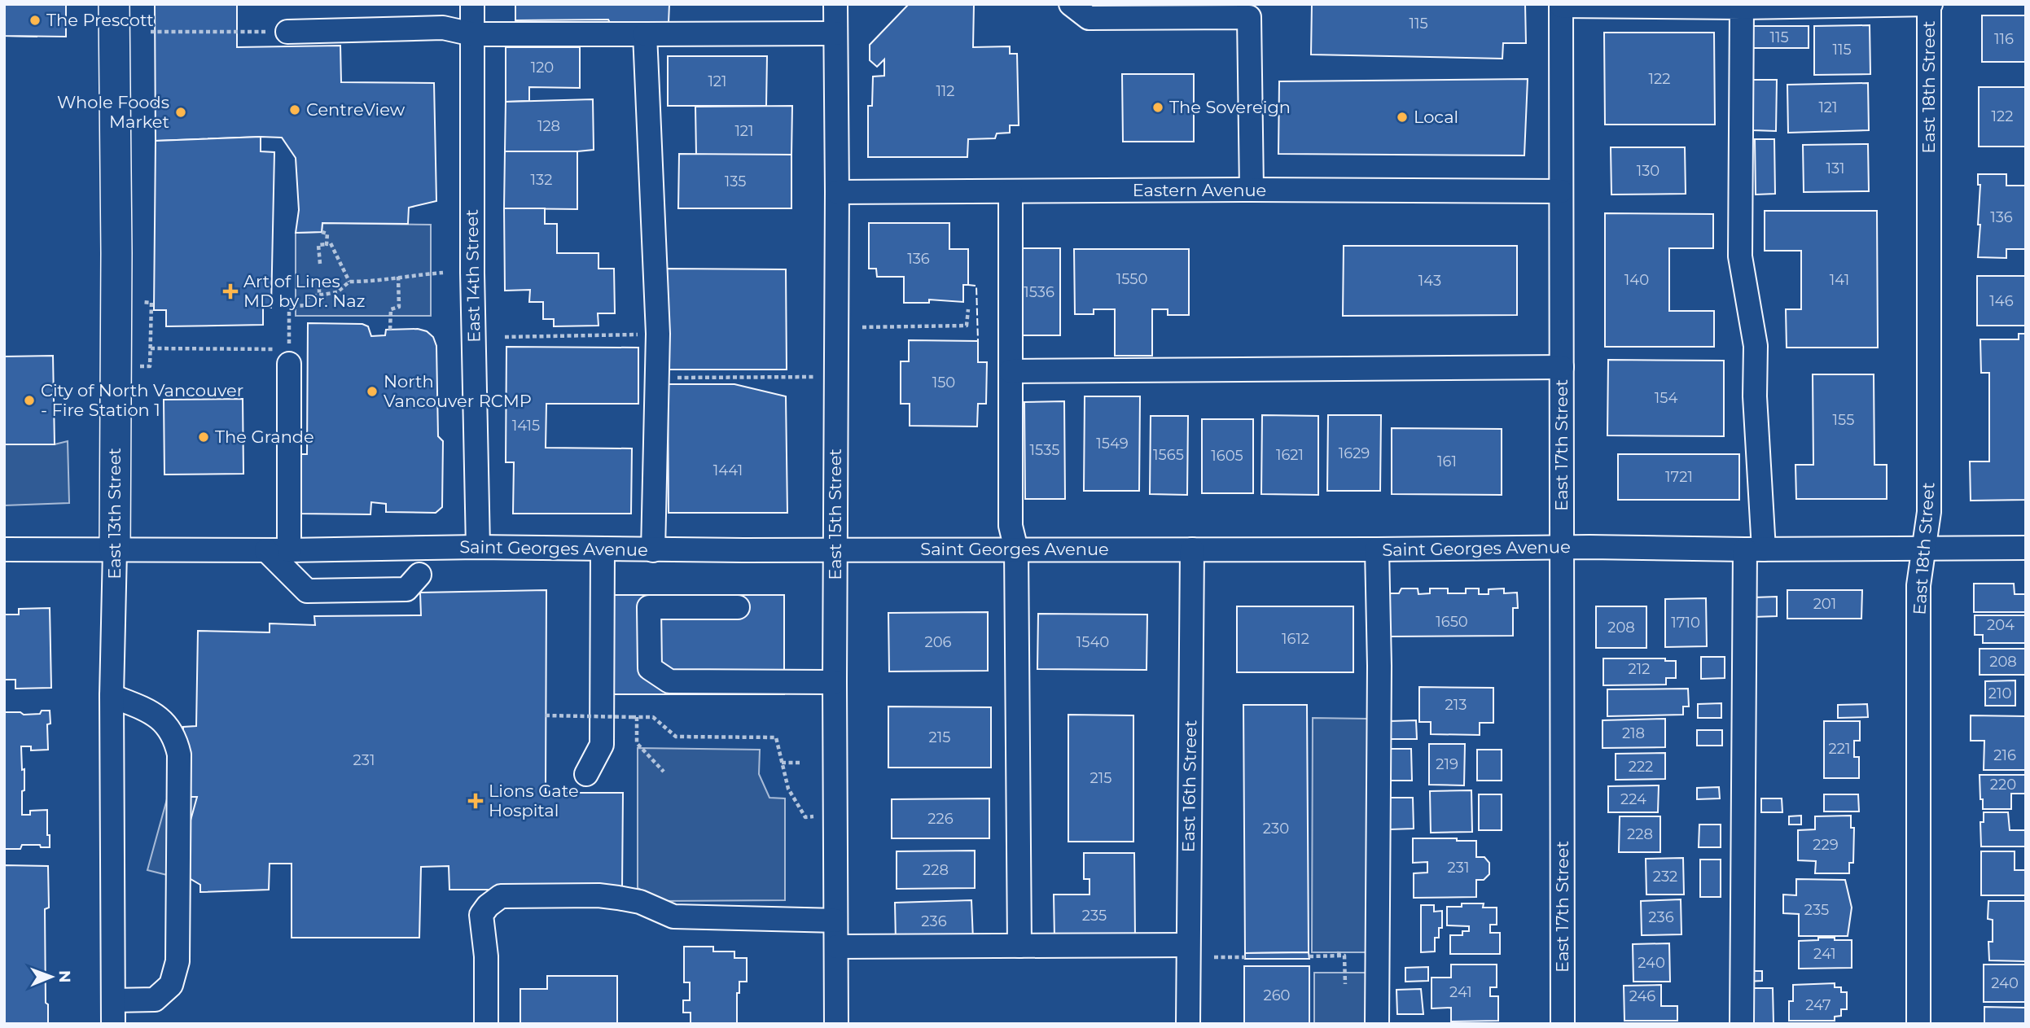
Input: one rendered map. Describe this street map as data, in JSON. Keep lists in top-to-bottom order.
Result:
{
  "streets": {
    "main road": ["East 13th Street"],
    "street": [
      "East 18th Street",
      "Eastern Avenue",
      "East 14th Street",
      "East 17th Street",
      "East 15th Street",
      "Saint Georges Avenue",
      "East 16th Street"
    ]
  },
  "crossings": [
    ["East 18th Street", "Saint Georges Avenue"],
    ["Eastern Avenue", "East 17th Street"],
    ["Eastern Avenue", "East 15th Street"],
    ["East 14th Street", "Saint Georges Avenue"],
    ["East 17th Street", "Saint Georges Avenue"],
    ["East 13th Street", "Saint Georges Avenue"],
    ["East 15th Street", "Saint Georges Avenue"],
    ["Saint Georges Avenue", "East 16th Street"]
  ],
  "places": {
    "other": [
      "The Prescott",
      "The Sovereign",
      "CentreView",
      "Whole Foods Market",
      "Local",
      "North Vancouver RCMP",
      "City of North Vancouver - Fire Station 1",
      "The Grande"
    ],
    "health": ["Art of Lines MD by Dr. Naz", "Lions Gate Hospital"]
  },
  "house_numbers": [
    "115",
    "115",
    "116",
    "115",
    "120",
    "122",
    "121",
    "112",
    "121",
    "122",
    "128",
    "121",
    "131",
    "130",
    "132",
    "135",
    "136",
    "136",
    "1550",
    "140",
    "141",
    "143",
    "1536",
    "146",
    "150",
    "154",
    "155",
    "1415",
    "1549",
    "1535",
    "1629",
    "1565",
    "1621",
    "1605",
    "161",
    "1441",
    "1721",
    "201",
    "1650",
    "1710",
    "204",
    "208",
    "1612",
    "206",
    "1540",
    "208",
    "212",
    "210",
    "213",
    "218",
    "215",
    "221",
    "216",
    "231",
    "219",
    "222",
    "215",
    "220",
    "224",
    "226",
    "230",
    "228",
    "229",
    "231",
    "228",
    "232",
    "235",
    "235",
    "236",
    "236",
    "241",
    "240",
    "240",
    "241",
    "260",
    "246",
    "247"
  ],
  "north": "right"
}
